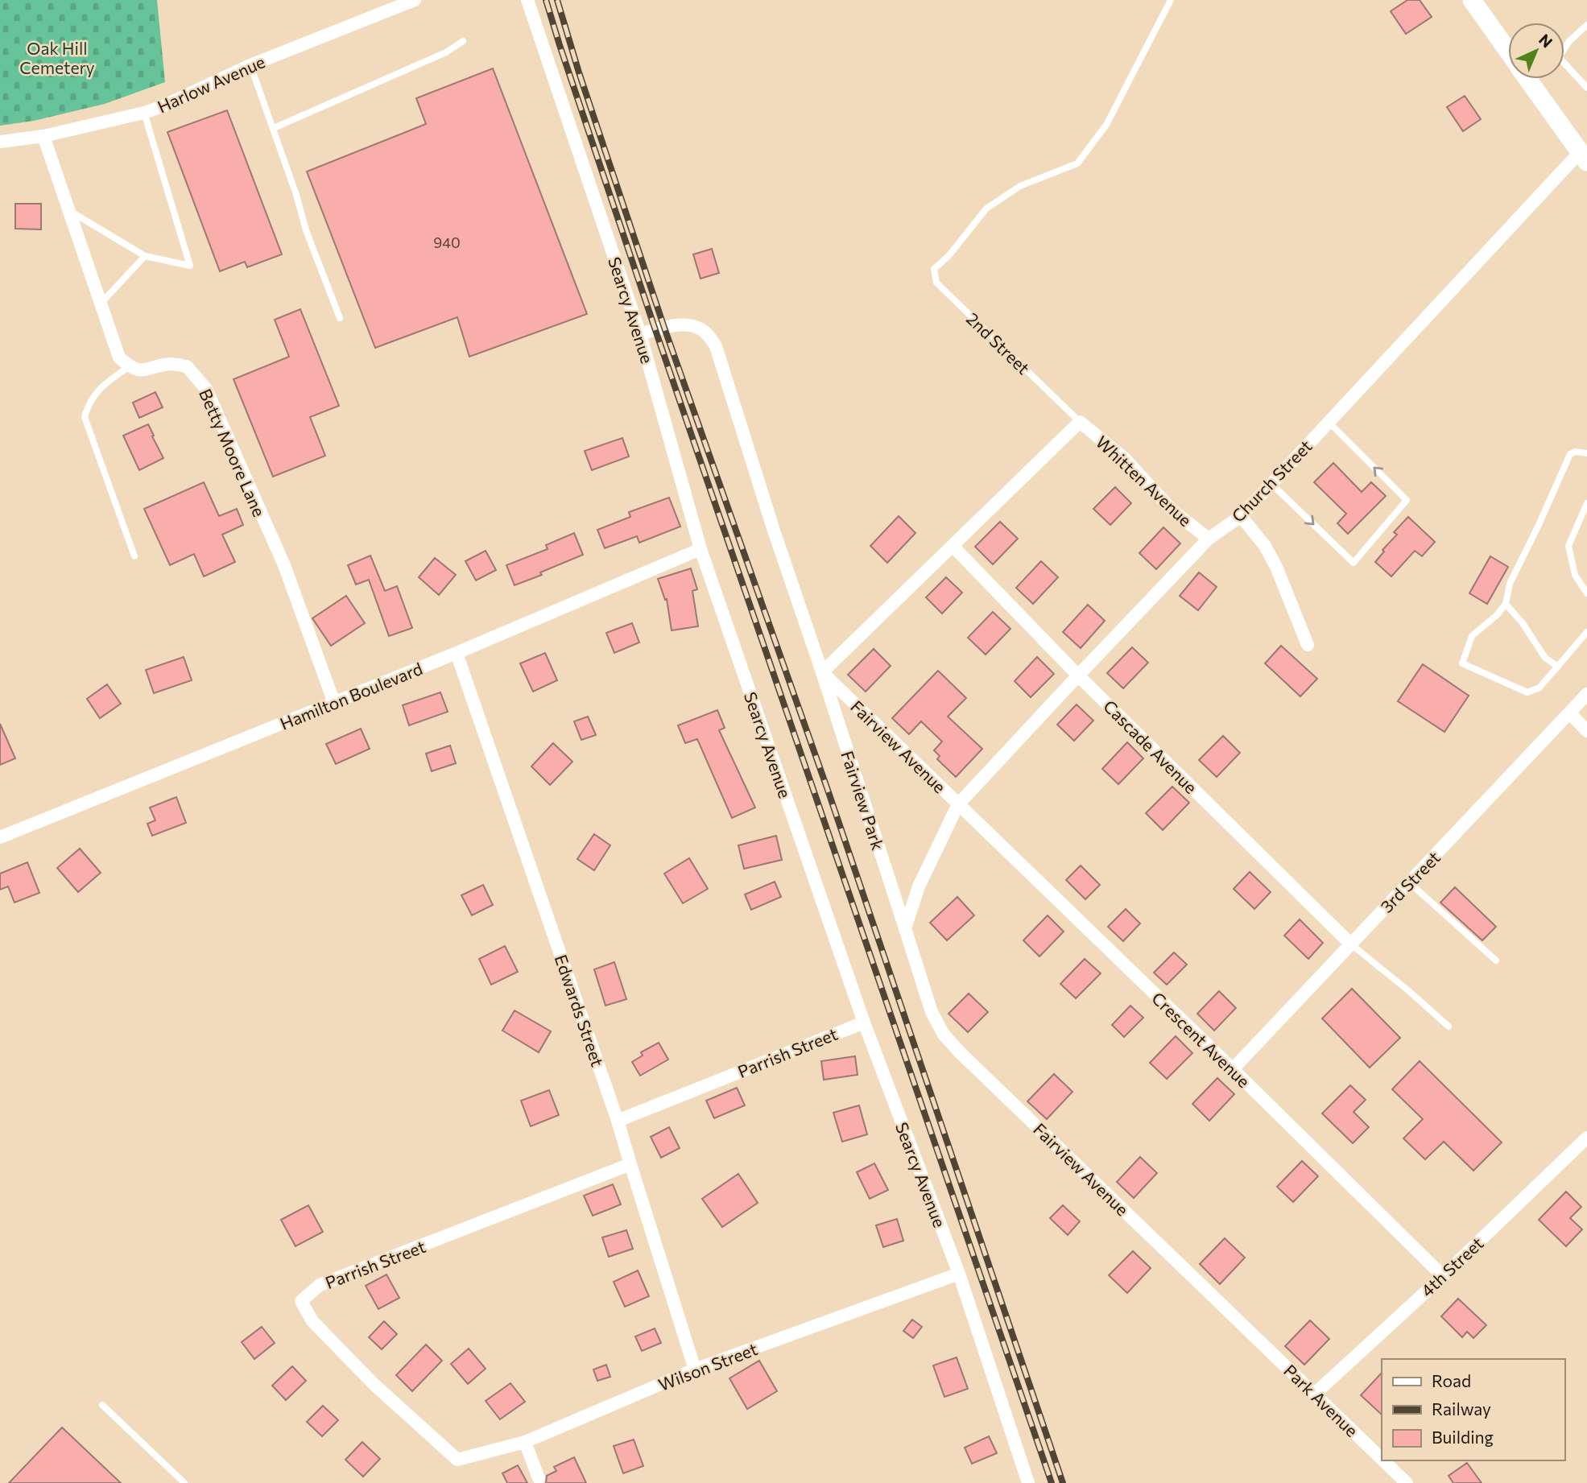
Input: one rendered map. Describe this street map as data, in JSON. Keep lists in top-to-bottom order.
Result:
{
  "streets": {
    "street": [
      "Harlow Avenue",
      "Searcy Avenue",
      "Betty Moore Lane",
      "Whitten Avenue",
      "Church Street",
      "Hamilton Boulevard",
      "Fairview Avenue",
      "Cascade Avenue",
      "Fairview Park",
      "3rd Street",
      "Edwards Street",
      "Crescent Avenue",
      "Parrish Street",
      "4th Street",
      "Wilson Street",
      "Park Avenue"
    ],
    "lane": ["2nd Street"]
  },
  "crossings": [
    ["Searcy Avenue", "Hamilton Boulevard"],
    ["Searcy Avenue", "Fairview Avenue"],
    ["Searcy Avenue", "Parrish Street"],
    ["Searcy Avenue", "Wilson Street"],
    ["2nd Street", "Whitten Avenue"],
    ["Betty Moore Lane", "Hamilton Boulevard"],
    ["Whitten Avenue", "Church Street"],
    ["Church Street", "Fairview Avenue"],
    ["Church Street", "Cascade Avenue"],
    ["Church Street", "Crescent Avenue"],
    ["Hamilton Boulevard", "Edwards Street"],
    ["Fairview Avenue", "Fairview Park"],
    ["Fairview Avenue", "Crescent Avenue"],
    ["Fairview Avenue", "Park Avenue"],
    ["Cascade Avenue", "3rd Street"],
    ["3rd Street", "Crescent Avenue"],
    ["Edwards Street", "Parrish Street"],
    ["Edwards Street", "Wilson Street"],
    ["Crescent Avenue", "4th Street"],
    ["Parrish Street", "Wilson Street"],
    ["4th Street", "Park Avenue"]
  ],
  "parks": ["Oak Hill Cemetery"],
  "house_numbers": ["940"],
  "legend": ["Road", "Railway", "Building"],
  "north": "top right"
}
